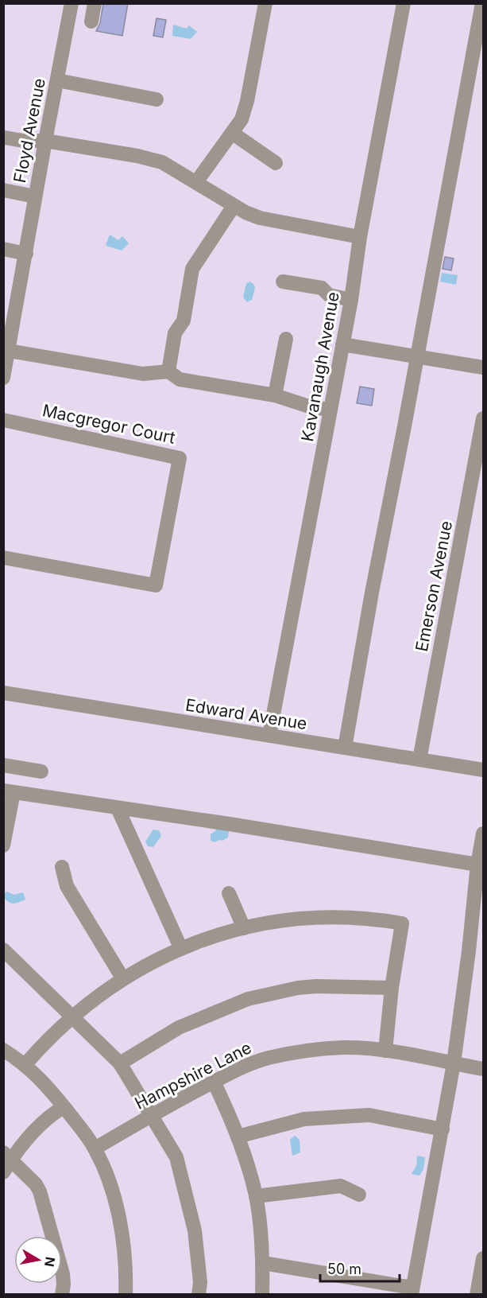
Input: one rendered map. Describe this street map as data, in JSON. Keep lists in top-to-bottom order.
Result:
{
  "streets": {
    "street": [
      "Floyd Avenue",
      "Kavanaugh Avenue",
      "Macgregor Court",
      "Emerson Avenue",
      "Edward Avenue",
      "Hampshire Lane"
    ]
  },
  "crossings": [
    ["Kavanaugh Avenue", "Edward Avenue"],
    ["Emerson Avenue", "Edward Avenue"]
  ],
  "scale_bar": "50 m",
  "north": "right"
}
